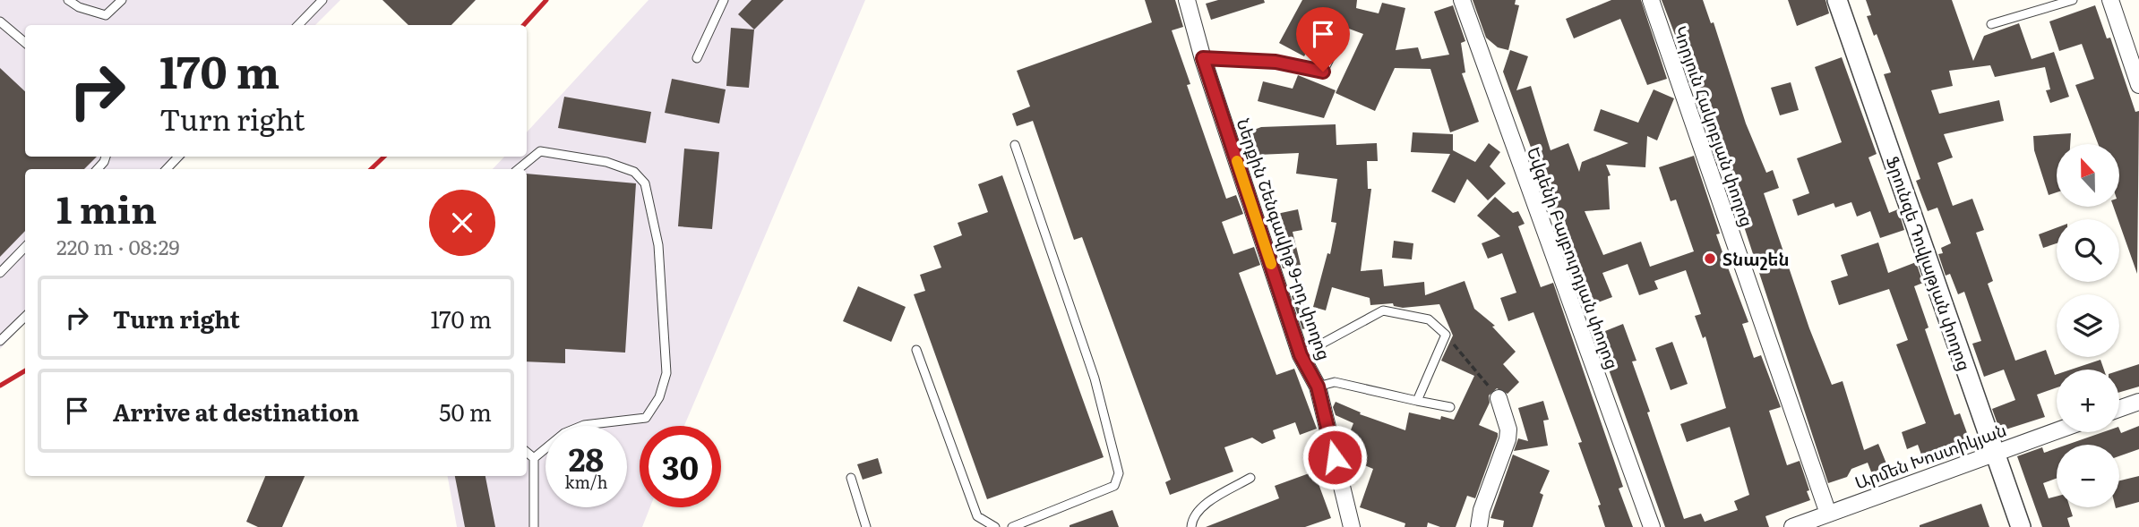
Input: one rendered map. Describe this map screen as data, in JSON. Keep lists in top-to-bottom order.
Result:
{
  "streets": {
    "street": [
      "Կորյուն Հակոբյան փողոց",
      "Ներքին Շենգավիթ 9-րդ փողոց",
      "Եվգենի Բայբուրդյան փողոց",
      "Ֆրունզե Դովլաթյան փողոց",
      "Արմեն Խոստիկյան"
    ]
  },
  "crossings": [
    ["Կորյուն Հակոբյան փողոց", "Արմեն Խոստիկյան"],
    ["Ֆրունզե Դովլաթյան փողոց", "Արմեն Խոստիկյան"]
  ],
  "places": ["Տնաշեն"],
  "north": "top",
  "page": {
    "turn": ["170 m", "Turn right"],
    "map_buttons": ["+", "−"],
    "heading": ["1 min", "220 m · 08:29"],
    "list": [
      {
        "name": "Turn right",
        "value": "170 m"
      },
      {
        "name": "Arrive at destination",
        "value": "50 m"
      }
    ],
    "speed": "28 km/h",
    "limit": "30"
  }
}
